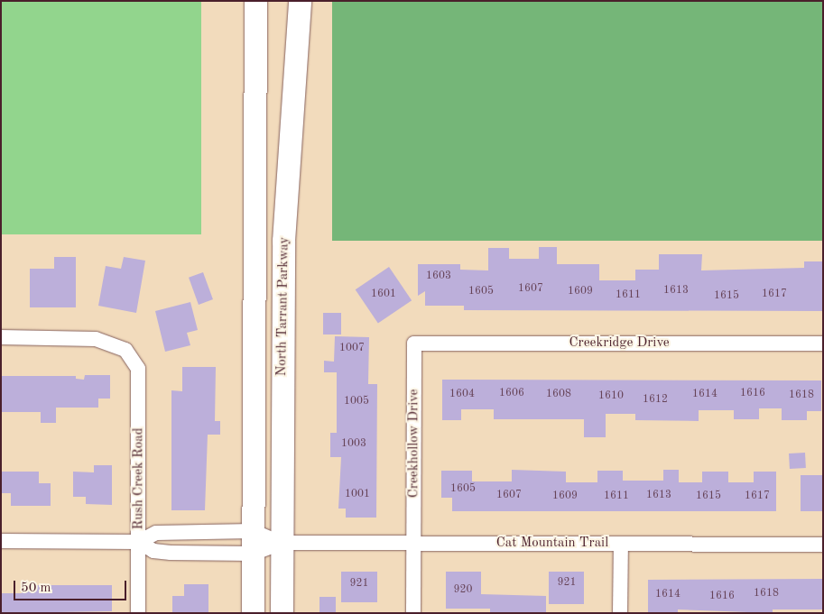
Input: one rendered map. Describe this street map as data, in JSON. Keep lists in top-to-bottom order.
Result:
{
  "streets": {
    "main road": ["North Tarrant Parkway"],
    "street": [
      "Creekridge Drive",
      "Creekhollow Drive",
      "Rush Creek Road",
      "Cat Mountain Trail"
    ]
  },
  "crossings": [
    ["North Tarrant Parkway", "Cat Mountain Trail"],
    ["Creekridge Drive", "Creekhollow Drive"],
    ["Creekhollow Drive", "Cat Mountain Trail"],
    ["Rush Creek Road", "Cat Mountain Trail"]
  ],
  "house_numbers": [
    "1603",
    "1607",
    "1613",
    "1605",
    "1609",
    "1601",
    "1617",
    "1611",
    "1615",
    "1007",
    "1606",
    "1616",
    "1604",
    "1608",
    "1614",
    "1618",
    "1610",
    "1612",
    "1005",
    "1003",
    "1605",
    "1001",
    "1607",
    "1613",
    "1609",
    "1611",
    "1615",
    "1617",
    "921",
    "921",
    "920",
    "1618",
    "1614",
    "1616"
  ],
  "scale_bar": "50 m"
}
